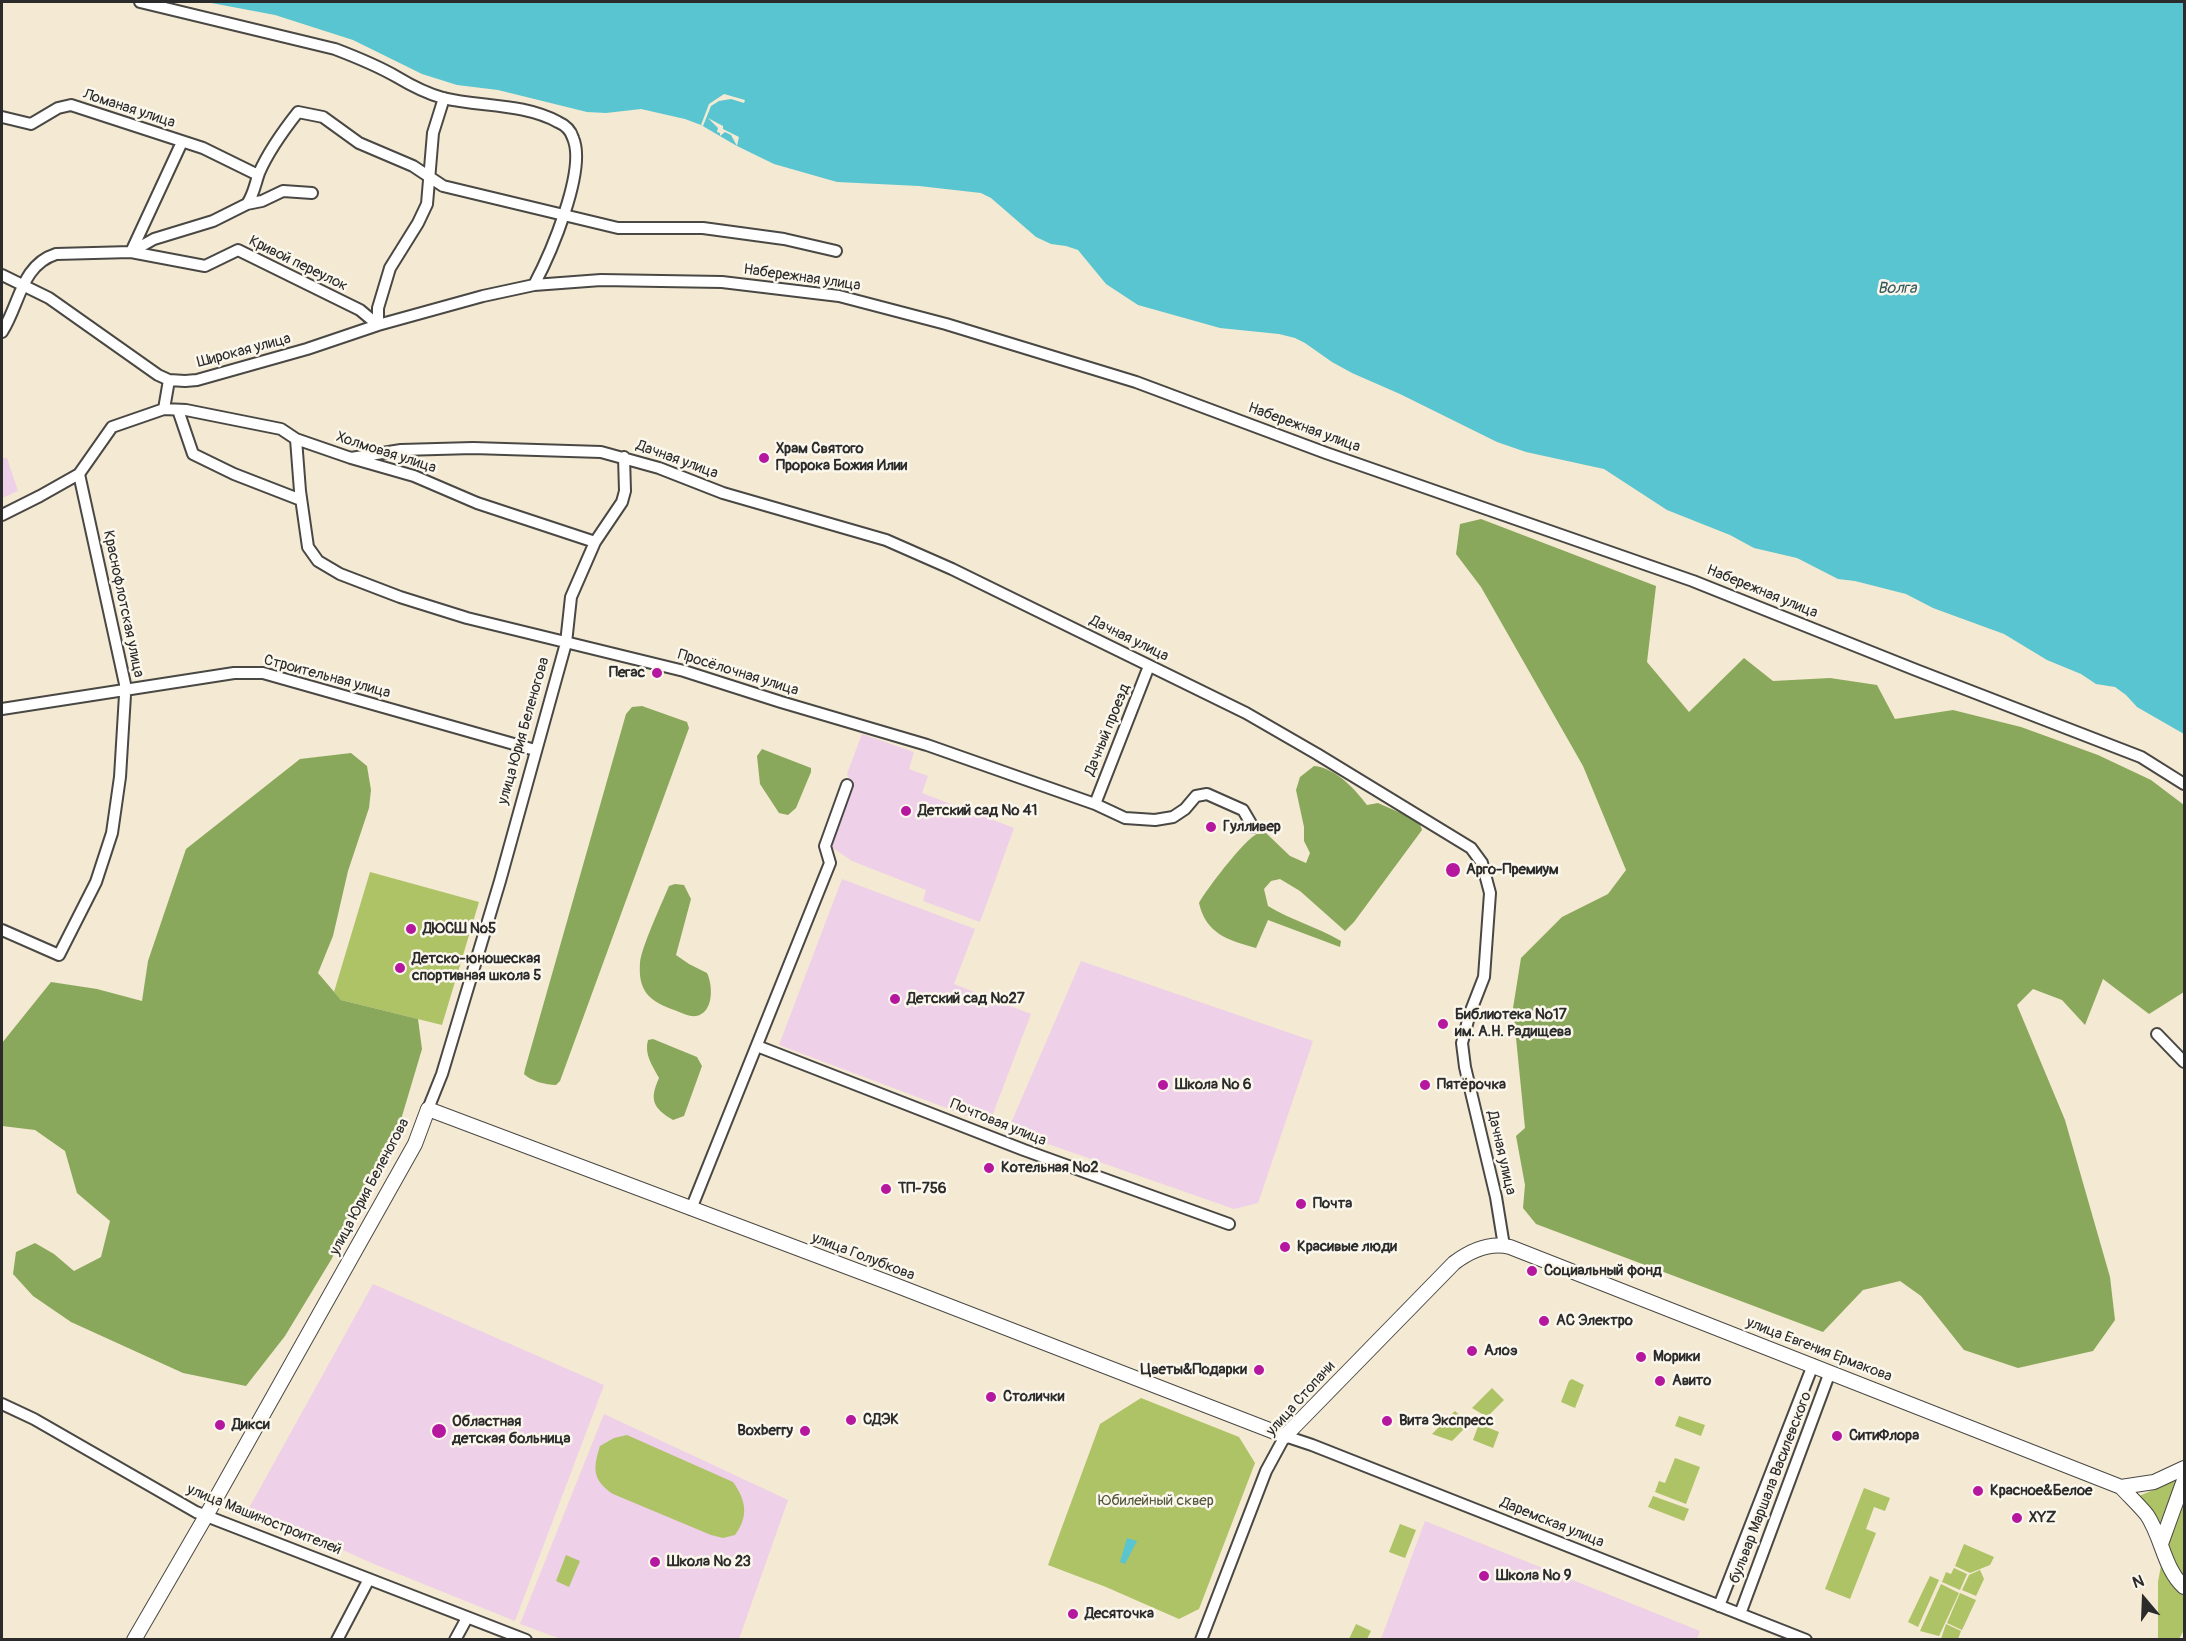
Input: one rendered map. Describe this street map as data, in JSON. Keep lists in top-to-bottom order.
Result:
{
  "streets": {
    "main road": [
      "улица Юрия Беленогова",
      "улица Голубкова",
      "улица Евгения Ермакова",
      "улица Стопани"
    ],
    "street": [
      "Ломаная улица",
      "Кривой переулок",
      "Набережная улица",
      "Широкая улица",
      "Холмовая улица",
      "Дачная улица",
      "Краснофлотская улица",
      "Просёлочная улица",
      "Строительная улица",
      "Дачный проезд",
      "Почтовая улица",
      "бульвар Маршала Василевского",
      "улица Машиностроителей",
      "Даремская улица"
    ]
  },
  "crossings": [
    ["Ломаная улица", "Кривой переулок"],
    ["Кривой переулок", "Набережная улица"],
    ["Кривой переулок", "Широкая улица"],
    ["Набережная улица", "Широкая улица"],
    ["Холмовая улица", "Дачная улица"],
    ["Холмовая улица", "Краснофлотская улица"],
    ["Холмовая улица", "Просёлочная улица"],
    ["Холмовая улица", "улица Юрия Беленогова"],
    ["Дачная улица", "Дачный проезд"],
    ["Дачная улица", "улица Юрия Беленогова"],
    ["Дачная улица", "улица Евгения Ермакова"],
    ["Дачная улица", "улица Стопани"],
    ["Краснофлотская улица", "Строительная улица"],
    ["Просёлочная улица", "Дачный проезд"],
    ["Просёлочная улица", "улица Юрия Беленогова"],
    ["Строительная улица", "улица Юрия Беленогова"],
    ["улица Юрия Беленогова", "улица Голубкова"],
    ["улица Юрия Беленогова", "улица Машиностроителей"],
    ["улица Голубкова", "улица Стопани"],
    ["улица Голубкова", "Даремская улица"],
    ["улица Евгения Ермакова", "улица Стопани"],
    ["улица Евгения Ермакова", "бульвар Маршала Василевского"],
    ["улица Стопани", "Даремская улица"],
    ["бульвар Маршала Василевского", "Даремская улица"]
  ],
  "water": ["Волга"],
  "parks": ["Юбилейный сквер"],
  "places": [
    "Храм Святого Пророка Божия Илии",
    "Пегас",
    "Детский сад № 41",
    "Гулливер",
    "Арго-Премиум",
    "ДЮСШ №5",
    "Детско-юношеская спортивная школа 5",
    "Детский сад №27",
    "Библиотека №17 им. А.Н. Радищева",
    "Школа № 6",
    "Пятёрочка",
    "Котельная №2",
    "ТП-756",
    "Почта",
    "Красивые люди",
    "Социальный фонд",
    "АС Электро",
    "Алоэ",
    "Морики",
    "Цветы&Подарки",
    "Авито",
    "Столички",
    "СДЭК",
    "Вита Экспресс",
    "Дикси",
    "Областная детская больница",
    "Boxberry",
    "СитиФлора",
    "Красное&Белое",
    "XYZ",
    "Школа № 23",
    "Школа № 9",
    "Десяточка"
  ],
  "north": "top"
}
